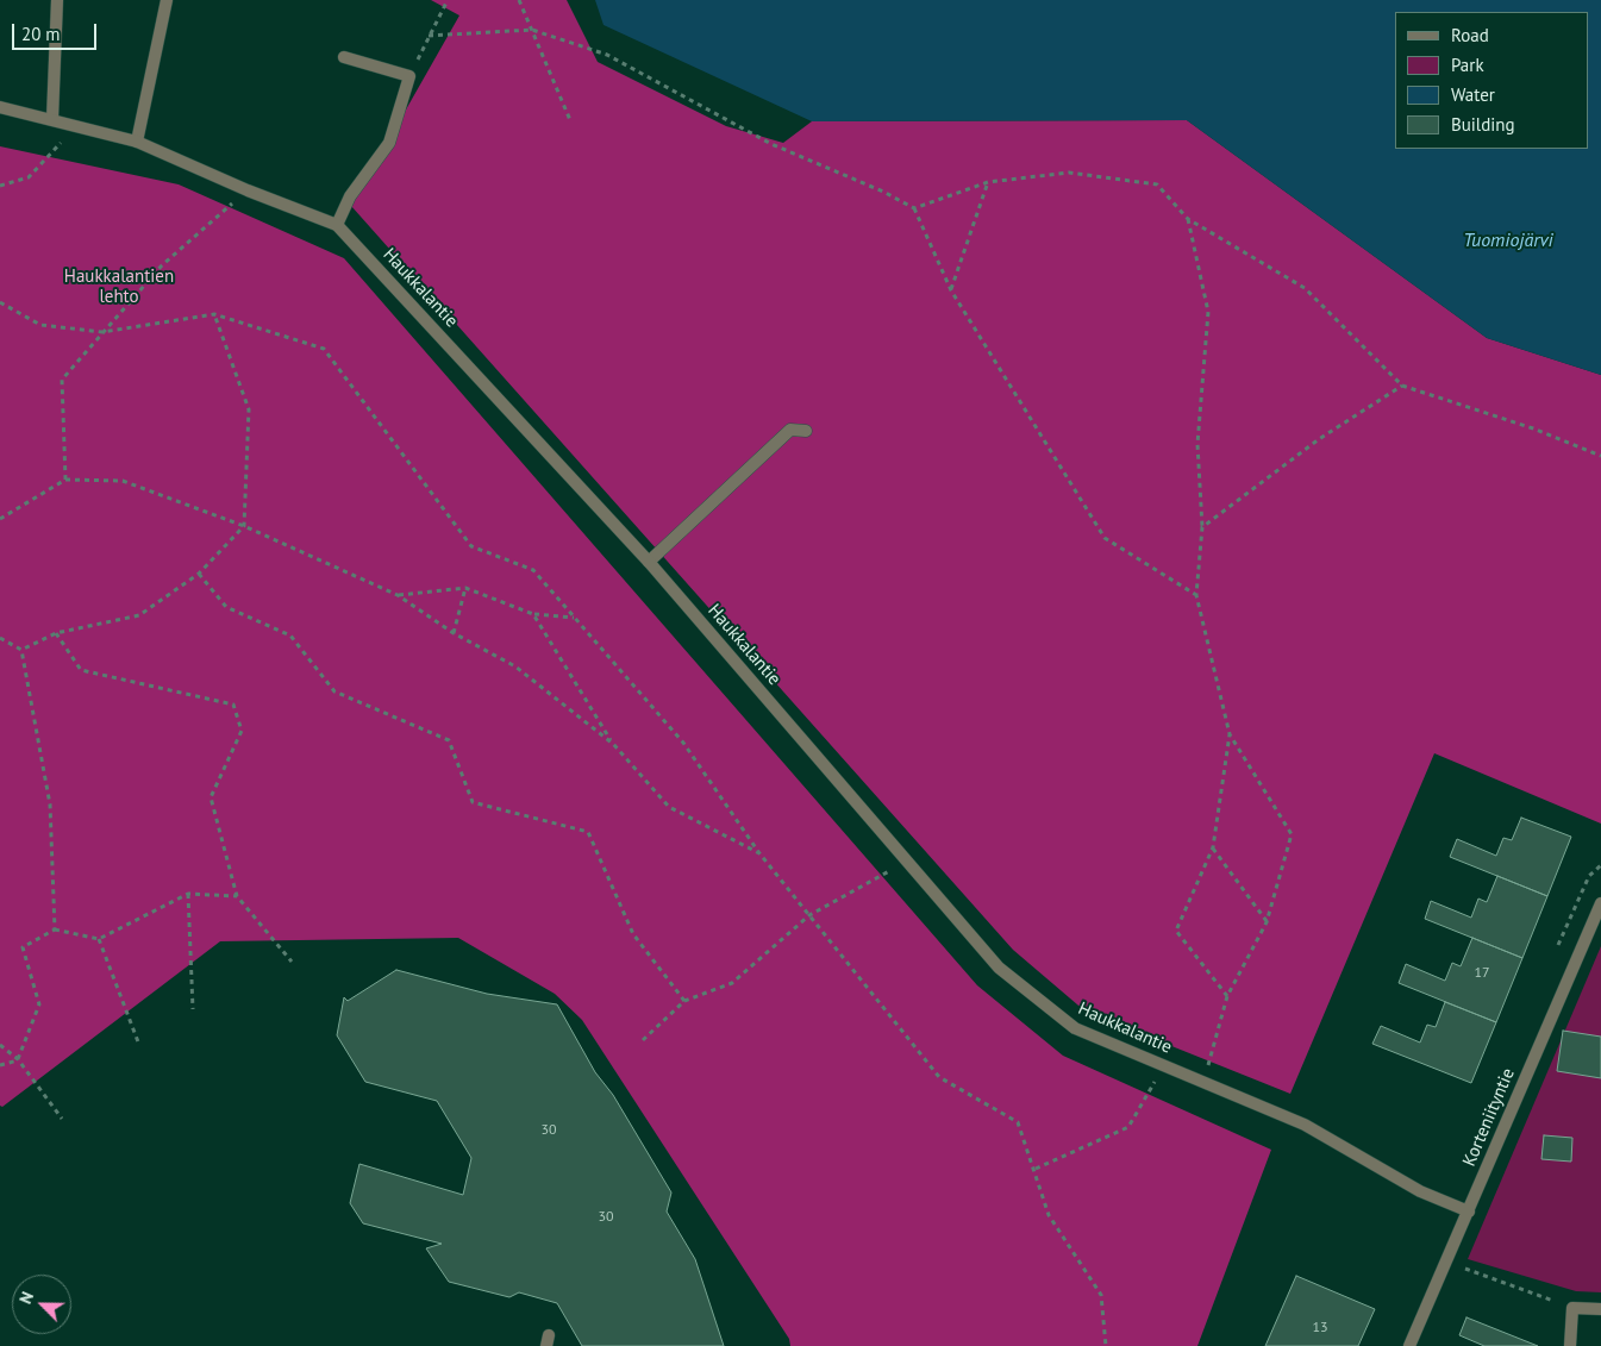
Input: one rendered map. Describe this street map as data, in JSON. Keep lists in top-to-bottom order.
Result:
{
  "streets": {
    "street": ["Haukkalantie", "Korteniityntie"]
  },
  "crossings": [
    ["Haukkalantie", "Korteniityntie"]
  ],
  "water": ["Tuomiojärvi"],
  "parks": ["Haukkalantien lehto"],
  "house_numbers": [
    "17",
    "30",
    "30",
    "13"
  ],
  "legend": [
    "Road",
    "Park",
    "Water",
    "Building"
  ],
  "scale_bar": "20 m",
  "north": "top left"
}
